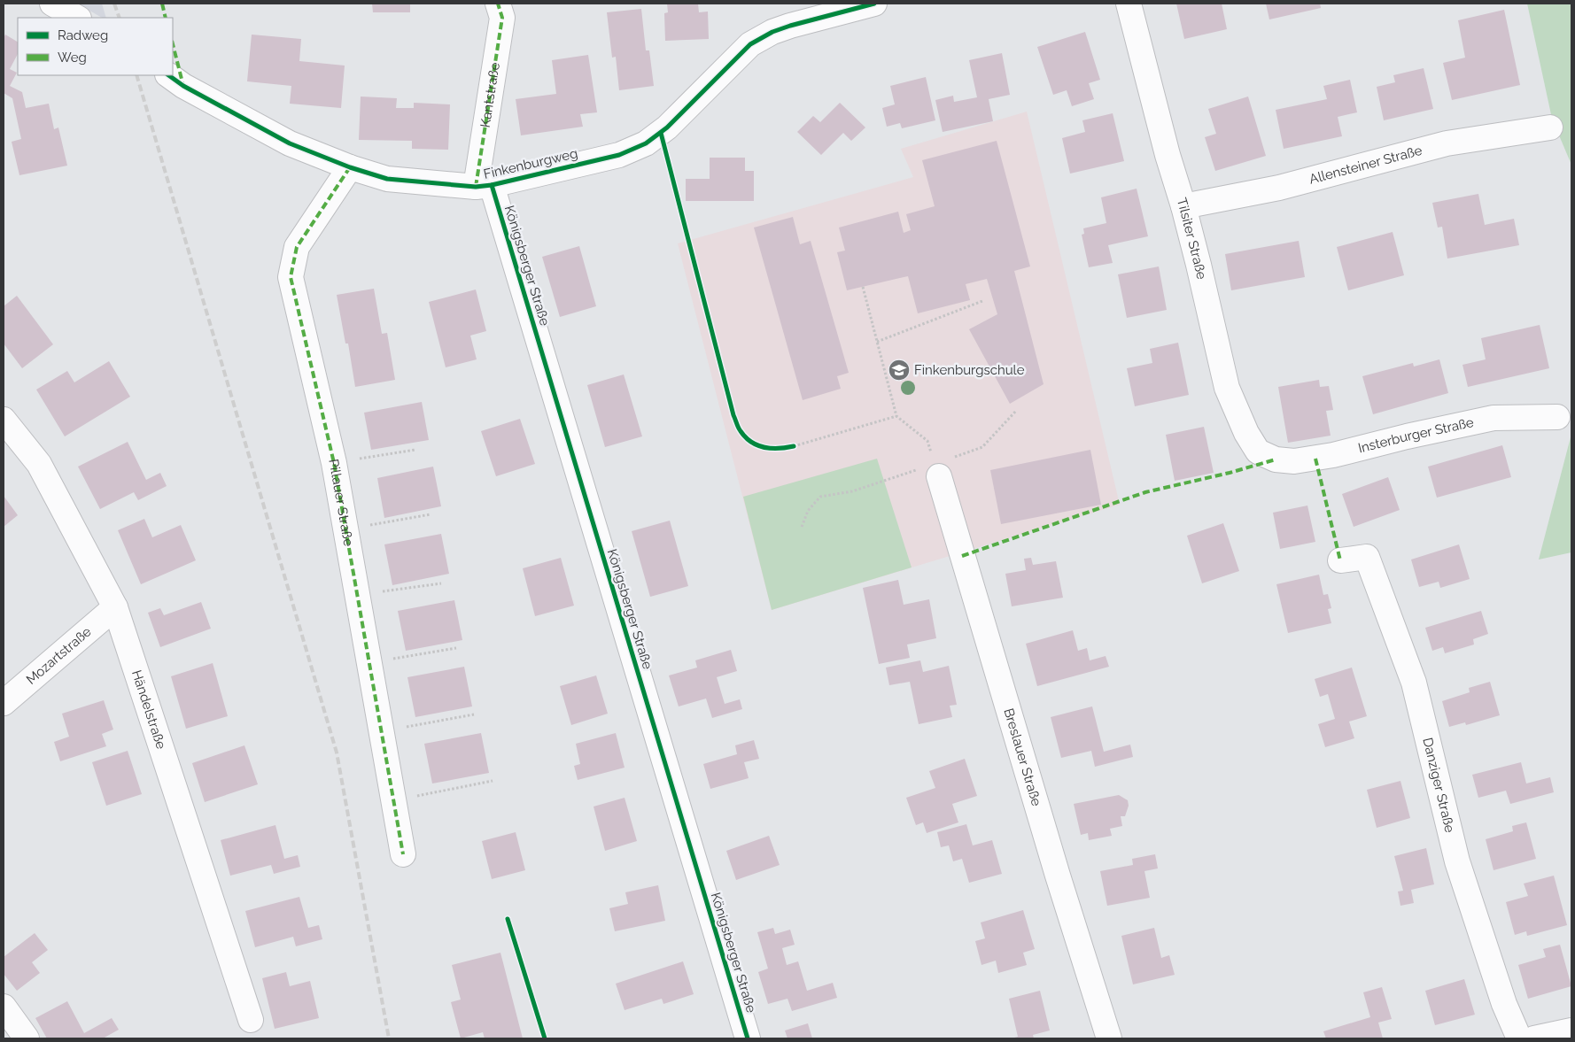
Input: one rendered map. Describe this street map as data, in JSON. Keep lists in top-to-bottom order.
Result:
{
  "streets": {
    "street": [
      "Kantstraße",
      "Finkenburgweg",
      "Allensteiner Straße",
      "Tilsiter Straße",
      "Königsberger Straße",
      "Insterburger Straße",
      "Pillauer Straße",
      "Mozartstraße",
      "Händelstraße",
      "Breslauer Straße",
      "Danziger Straße"
    ]
  },
  "crossings": [
    ["Kantstraße", "Finkenburgweg"],
    ["Kantstraße", "Königsberger Straße"],
    ["Finkenburgweg", "Königsberger Straße"],
    ["Finkenburgweg", "Pillauer Straße"],
    ["Allensteiner Straße", "Tilsiter Straße"],
    ["Tilsiter Straße", "Insterburger Straße"],
    ["Mozartstraße", "Händelstraße"]
  ],
  "places": {
    "school or university": ["Finkenburgschule"]
  },
  "legend": ["Radweg", "Weg"]
}
